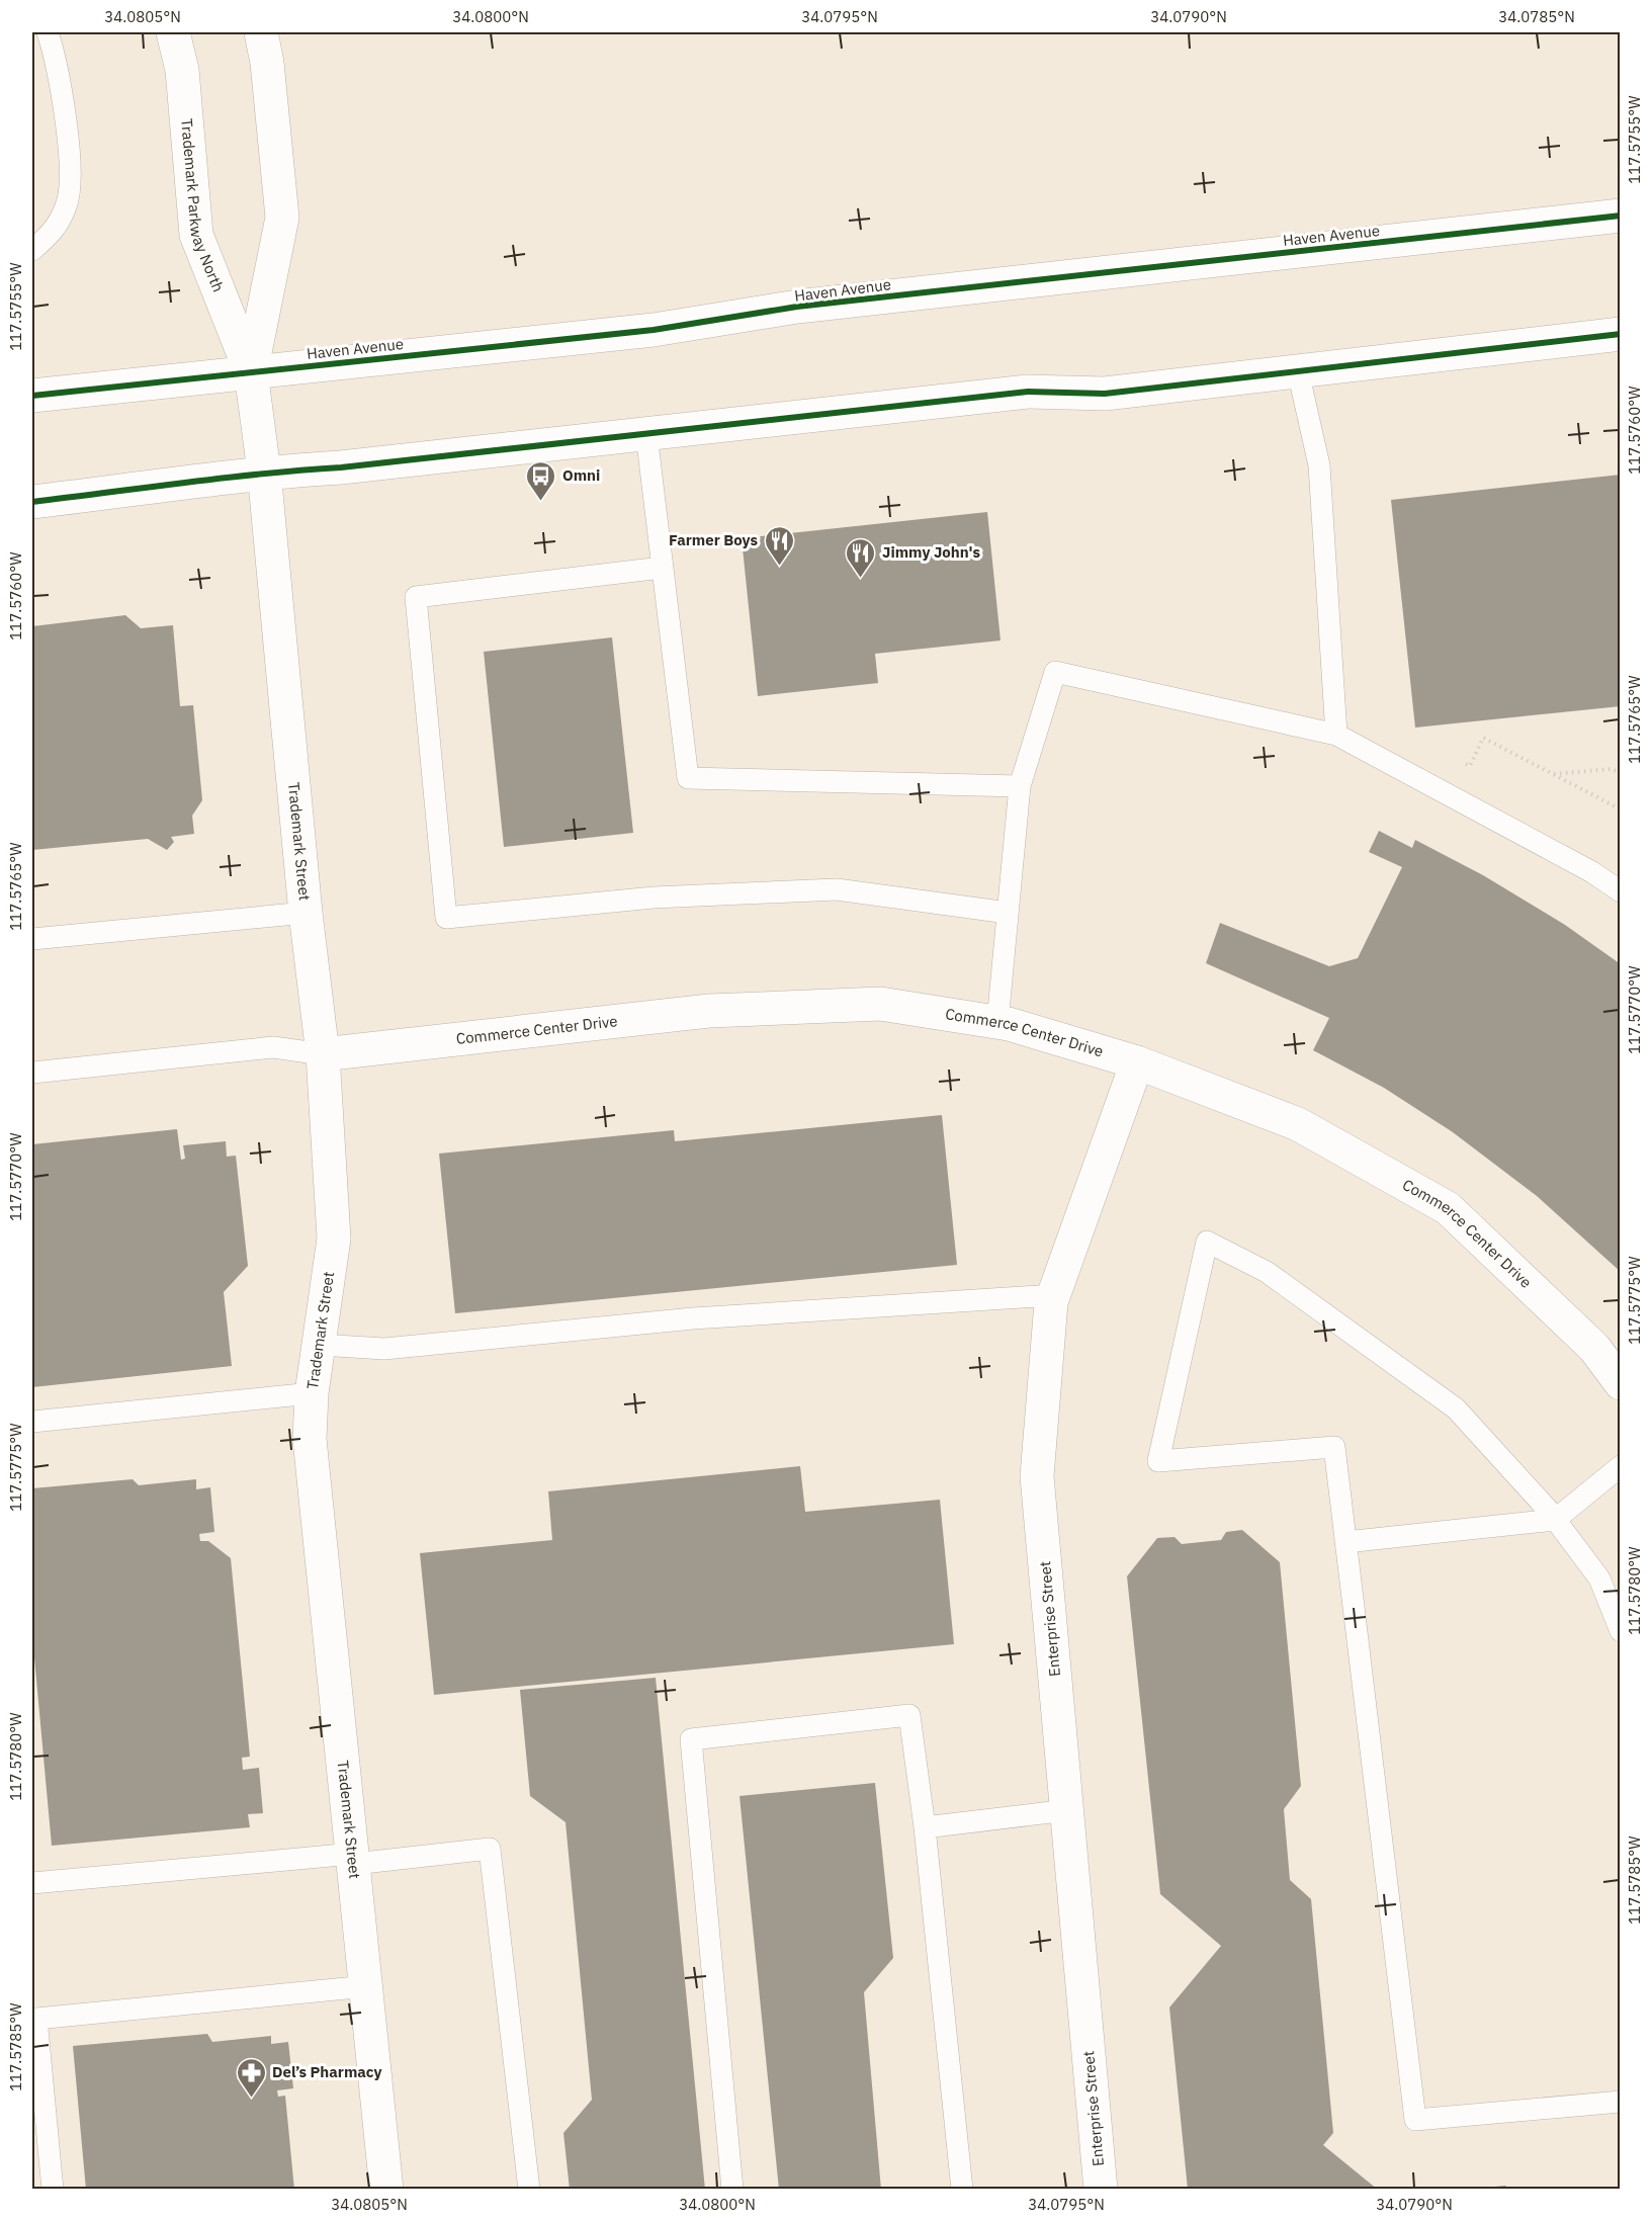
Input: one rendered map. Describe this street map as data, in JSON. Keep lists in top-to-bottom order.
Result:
{
  "streets": {
    "street": [
      "Trademark Parkway North",
      "Haven Avenue",
      "Trademark Street",
      "Commerce Center Drive",
      "Enterprise Street"
    ]
  },
  "crossings": [
    ["Trademark Parkway North", "Haven Avenue"],
    ["Trademark Parkway North", "Trademark Street"],
    ["Trademark Street", "Commerce Center Drive"],
    ["Commerce Center Drive", "Enterprise Street"]
  ],
  "places": {
    "bus stop": ["Omni"],
    "restaurant": ["Farmer Boys", "Jimmy John's"],
    "pharmacy": ["Del’s Pharmacy"]
  },
  "coordinates": [
    "34.0805°N",
    "34.0800°N",
    "34.0795°N",
    "34.0790°N",
    "34.0785°N",
    "117.5755°W",
    "117.5760°W",
    "117.5765°W",
    "117.5770°W",
    "117.5775°W",
    "117.5780°W",
    "117.5785°W"
  ]
}
